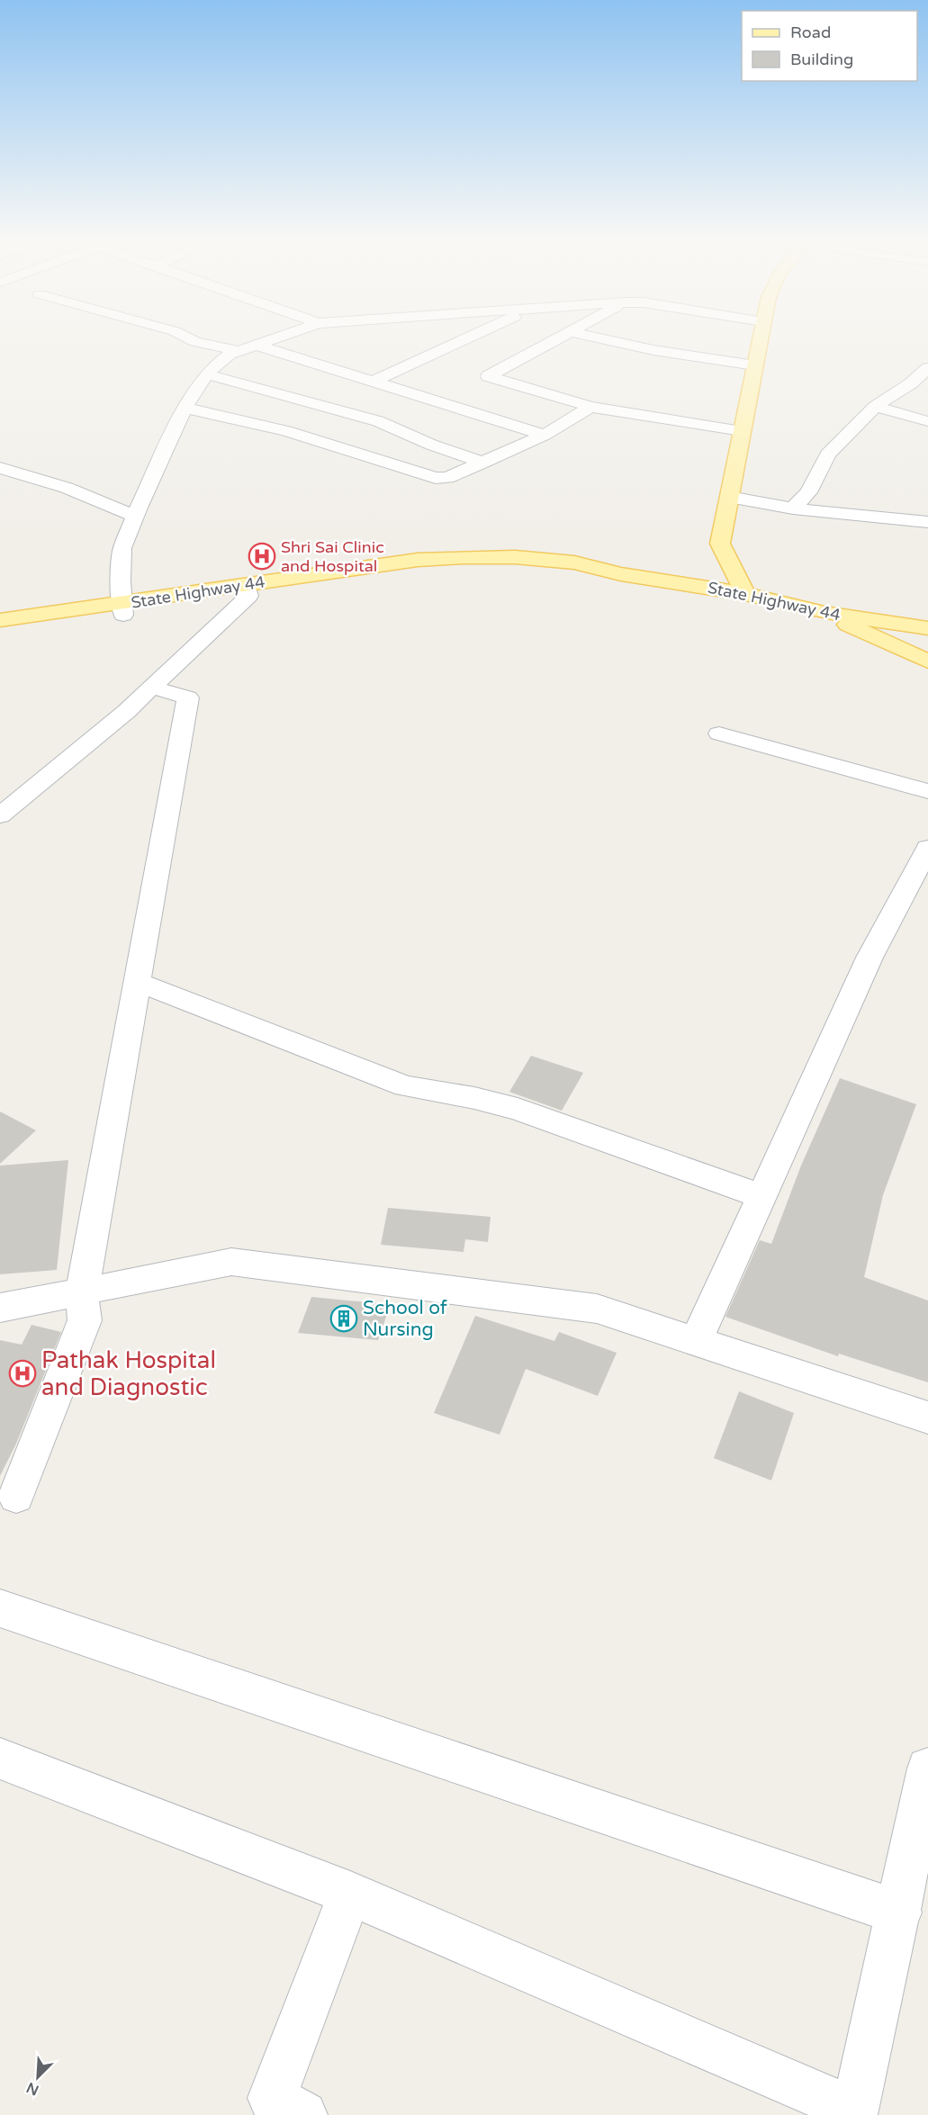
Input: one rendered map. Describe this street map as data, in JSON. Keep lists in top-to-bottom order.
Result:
{
  "streets": {
    "main road": ["State Highway 44"]
  },
  "places": {
    "hospital": ["Shri Sai Clinic and Hospital", "Pathak Hospital and Diagnostic"],
    "building": ["School of Nursing"]
  },
  "legend": ["Road", "Building"],
  "north": "bottom left"
}
